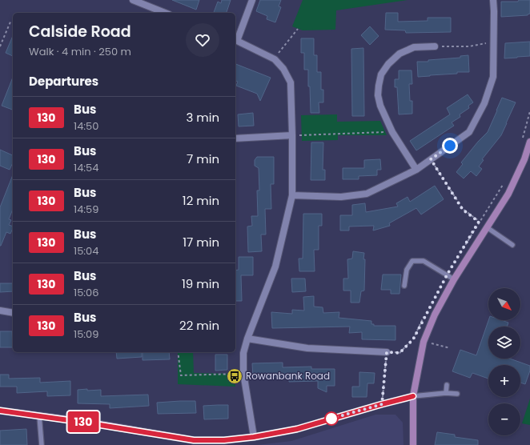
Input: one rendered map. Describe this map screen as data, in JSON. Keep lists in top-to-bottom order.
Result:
{
  "places": {
    "bus stop": ["Rowanbank Road"]
  },
  "lines": ["bus line 130"],
  "north": "bottom right",
  "page": {
    "on_map": "130",
    "heading": [
      ["Calside Road", "Walk · 4 min · 250 m"],
      "Departures"
    ],
    "list": [
      {
        "mark": "130",
        "name": "Bus",
        "note": "14:50",
        "value": "3 min"
      },
      {
        "mark": "130",
        "name": "Bus",
        "note": "14:54",
        "value": "7 min"
      },
      {
        "mark": "130",
        "name": "Bus",
        "note": "14:59",
        "value": "12 min"
      },
      {
        "mark": "130",
        "name": "Bus",
        "note": "15:04",
        "value": "17 min"
      },
      {
        "mark": "130",
        "name": "Bus",
        "note": "15:06",
        "value": "19 min"
      },
      {
        "mark": "130",
        "name": "Bus",
        "note": "15:09",
        "value": "22 min"
      }
    ],
    "map_buttons": ["+", "−"]
  }
}
